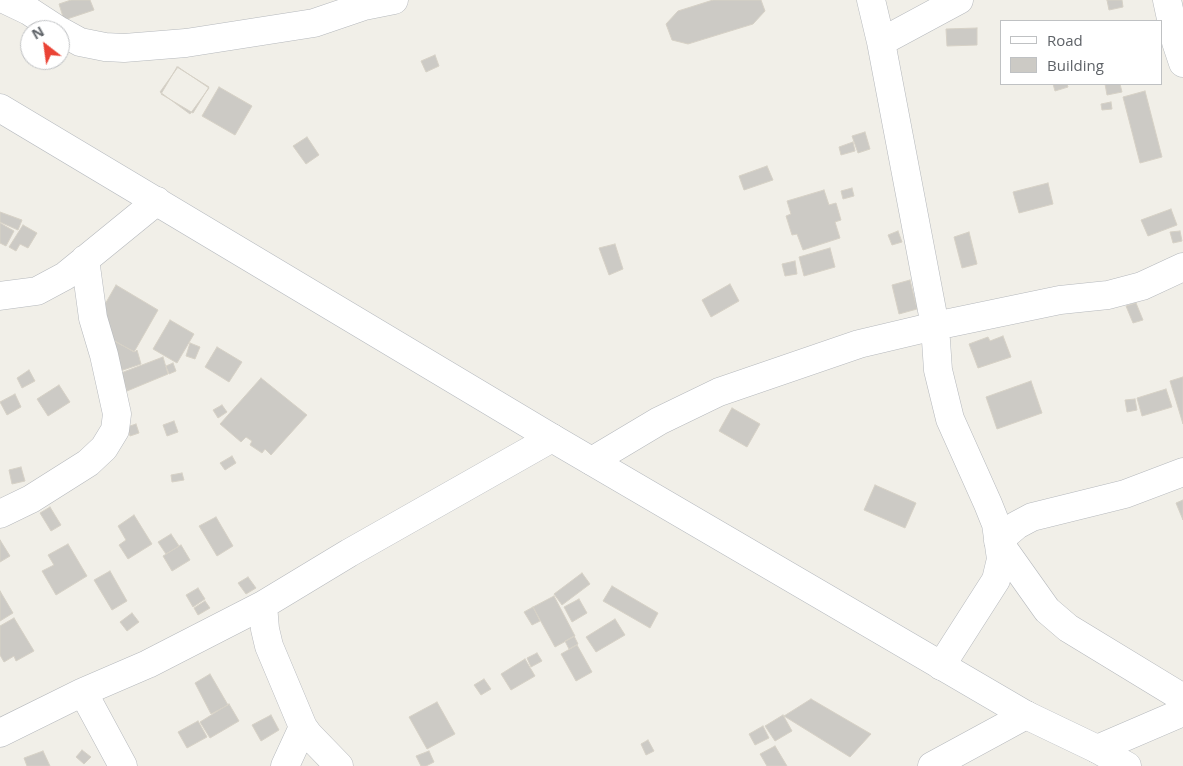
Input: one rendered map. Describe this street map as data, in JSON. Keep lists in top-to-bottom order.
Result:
{
  "legend": ["Road", "Building"],
  "north": "top left"
}
